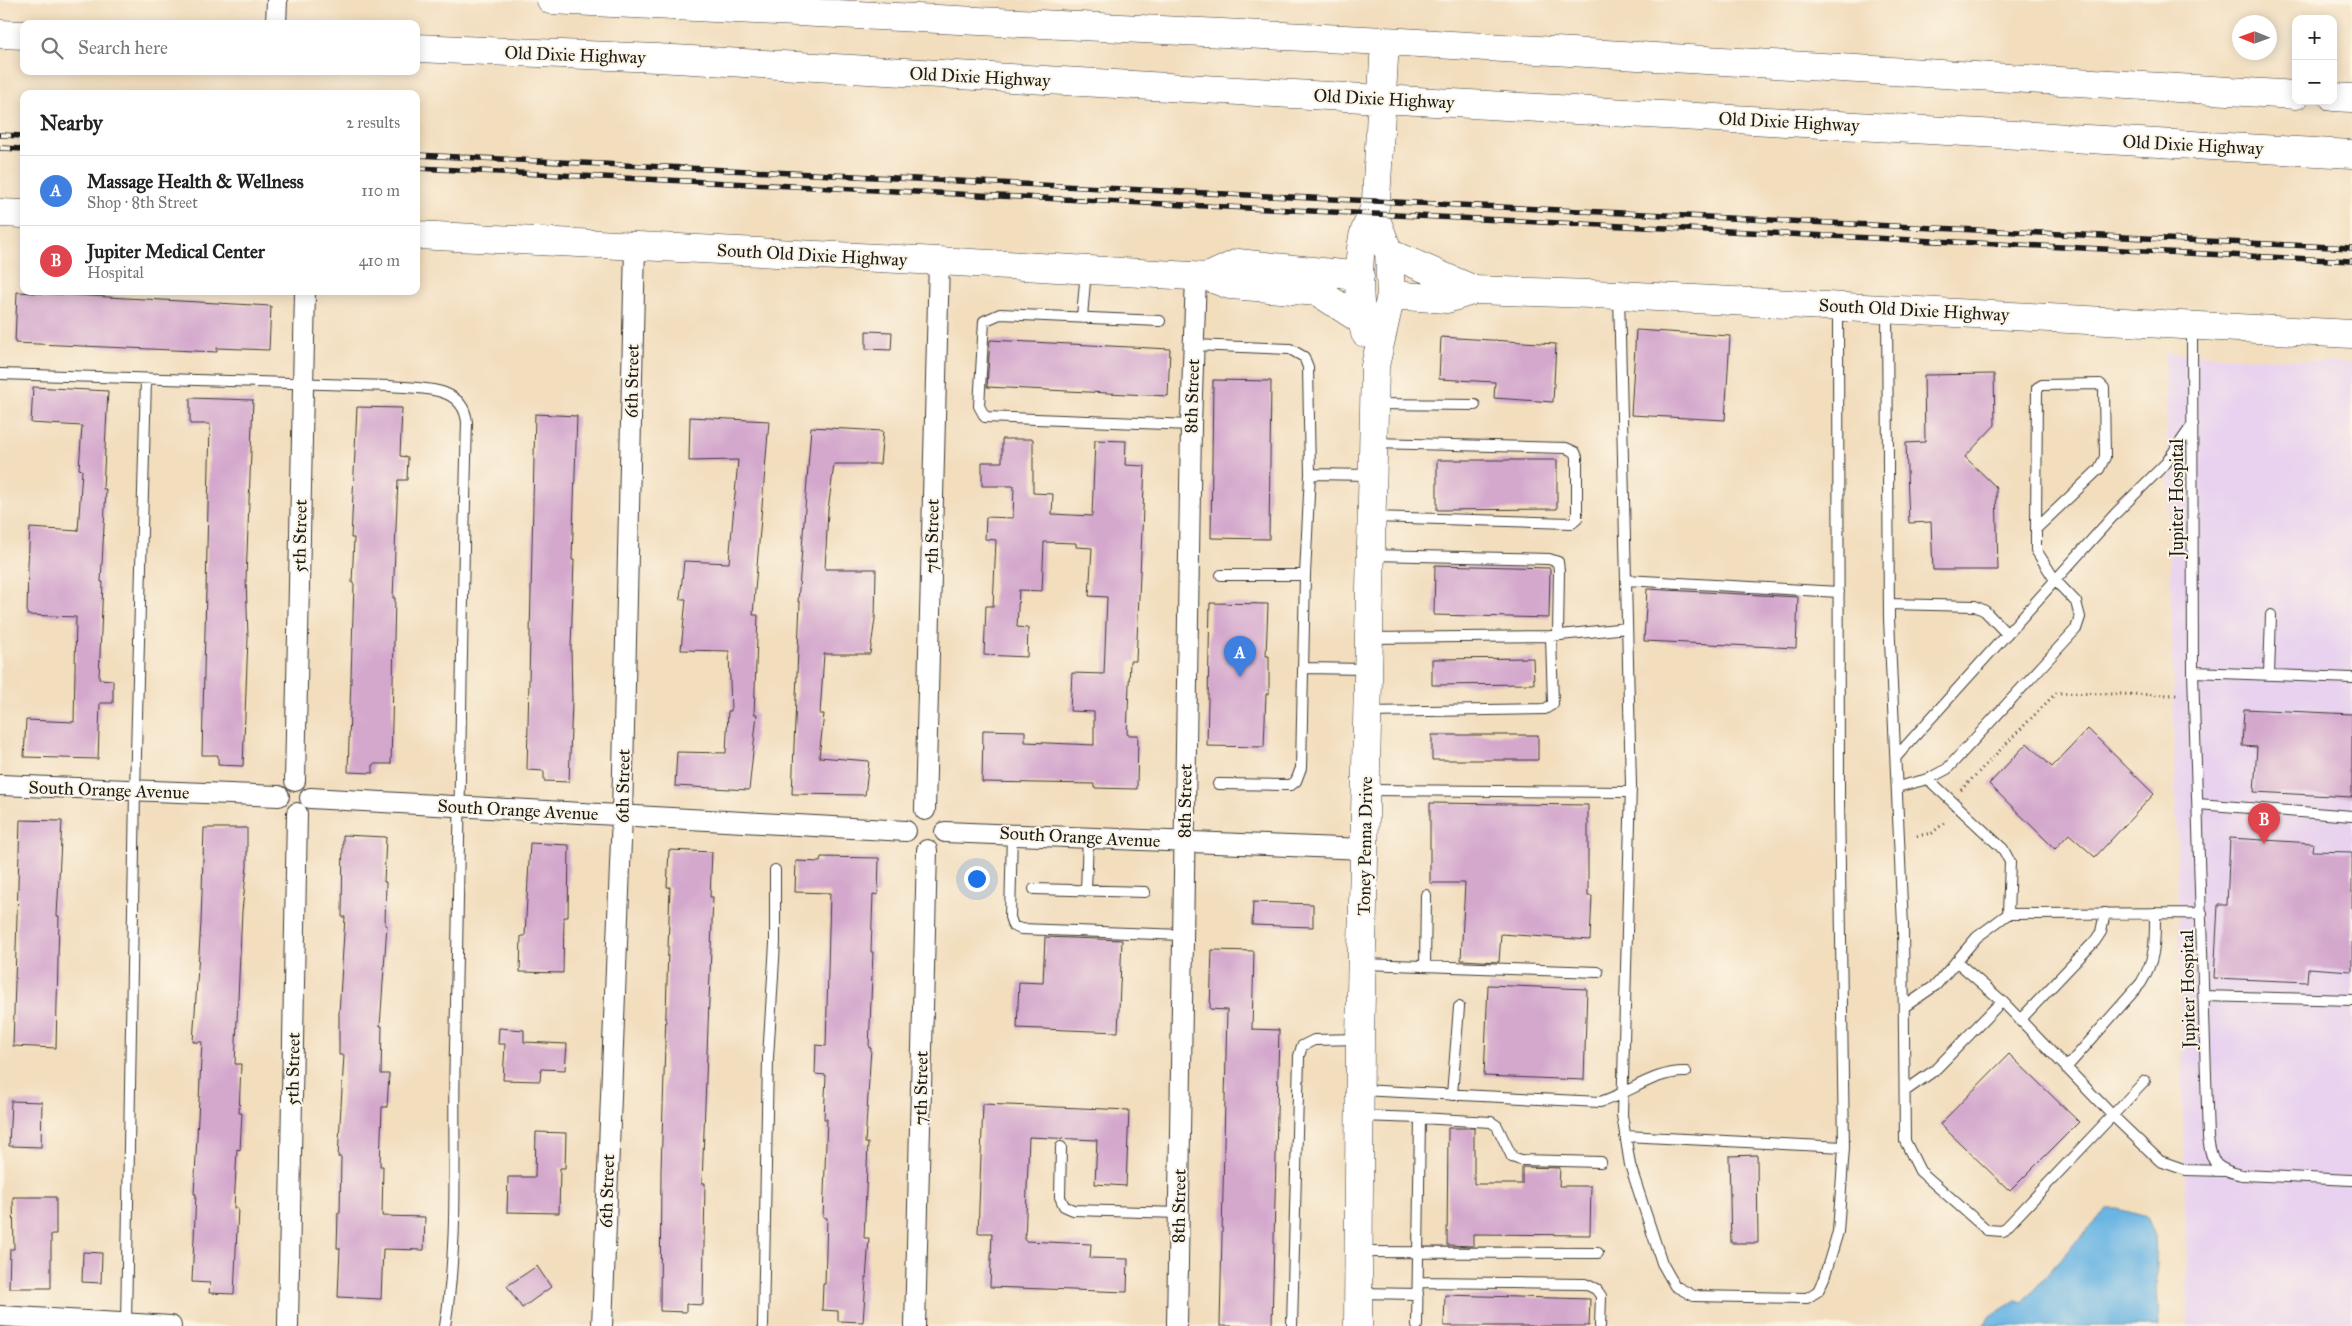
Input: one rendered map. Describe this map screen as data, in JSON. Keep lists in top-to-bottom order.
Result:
{
  "streets": {
    "main road": ["Old Dixie Highway", "South Old Dixie Highway", "Toney Penna Drive"],
    "street": [
      "6th Street",
      "8th Street",
      "5th Street",
      "7th Street",
      "South Orange Avenue"
    ],
    "lane": ["Jupiter Hospital"]
  },
  "crossings": [
    ["Old Dixie Highway", "Toney Penna Drive"],
    ["South Old Dixie Highway", "6th Street"],
    ["South Old Dixie Highway", "8th Street"],
    ["South Old Dixie Highway", "Jupiter Hospital"],
    ["South Old Dixie Highway", "7th Street"],
    ["South Old Dixie Highway", "Toney Penna Drive"],
    ["6th Street", "South Orange Avenue"],
    ["8th Street", "South Orange Avenue"],
    ["5th Street", "South Orange Avenue"],
    ["7th Street", "South Orange Avenue"],
    ["South Orange Avenue", "Toney Penna Drive"]
  ],
  "north": "left",
  "page": {
    "map_buttons": ["+", "−"],
    "search": "Search here",
    "heading": ["Nearby", "2 results"],
    "list": [
      {
        "mark": "A",
        "name": "Massage Health & Wellness",
        "note": "Shop · 8th Street",
        "value": "110 m"
      },
      {
        "mark": "B",
        "name": "Jupiter Medical Center",
        "note": "Hospital",
        "value": "410 m"
      }
    ],
    "pins": ["A", "B"]
  }
}
